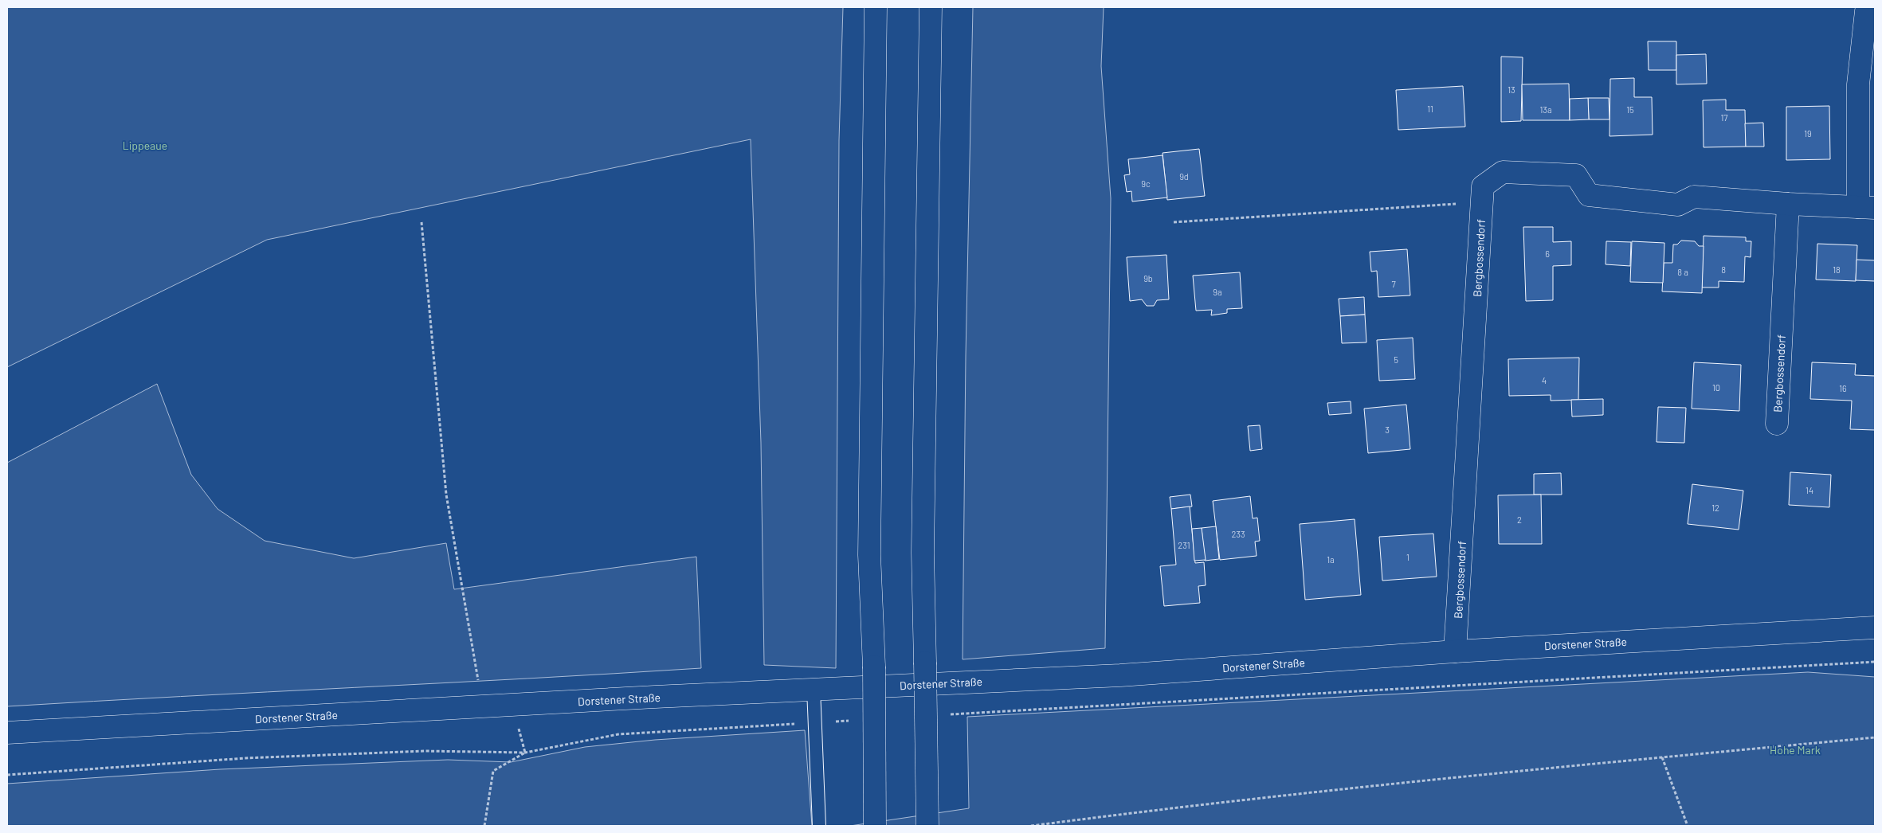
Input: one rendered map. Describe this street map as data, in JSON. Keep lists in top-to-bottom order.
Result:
{
  "streets": {
    "main road": ["Bergbossendorf", "Dorstener Straße"]
  },
  "crossings": [
    ["Bergbossendorf", "Dorstener Straße"]
  ],
  "parks": ["Lippeaue", "Hohe Mark"],
  "house_numbers": [
    "13",
    "11",
    "13a",
    "15",
    "17",
    "19",
    "9d",
    "9c",
    "6",
    "8",
    "18",
    "8 a",
    "9b",
    "7",
    "9a",
    "5",
    "4",
    "10",
    "16",
    "3",
    "14",
    "12",
    "2",
    "233",
    "231",
    "1",
    "1a"
  ]
}
